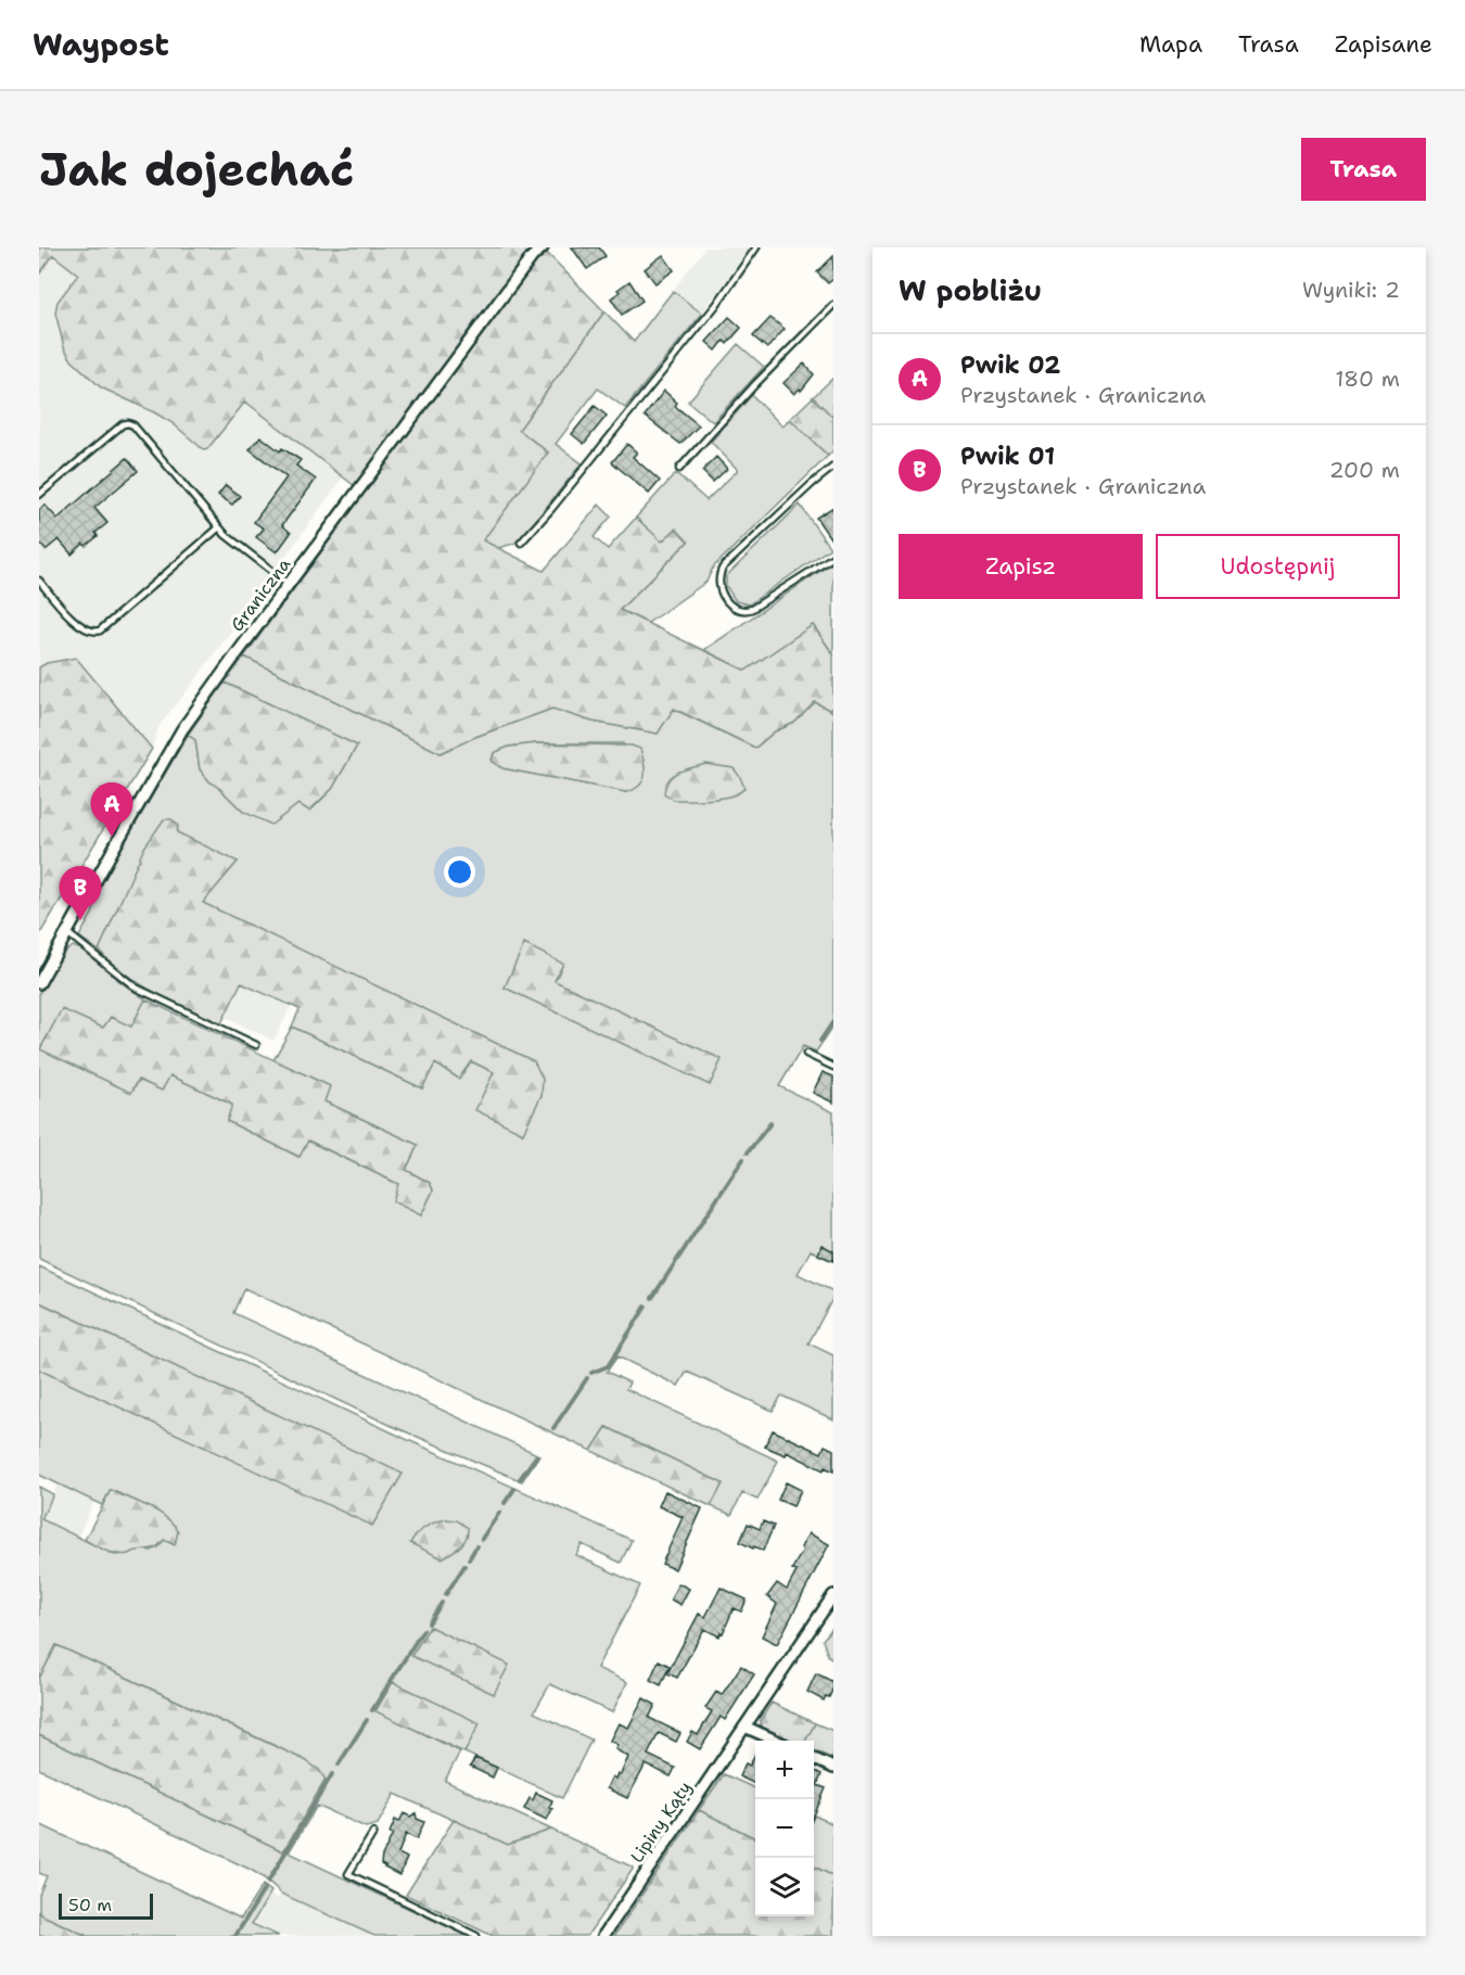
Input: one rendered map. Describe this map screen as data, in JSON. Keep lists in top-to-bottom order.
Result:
{
  "streets": {
    "street": ["Graniczna", "Lipiny Kąty"]
  },
  "scale_bar": "50 m",
  "page": {
    "header": "Waypost",
    "nav": ["Mapa", "Trasa", "Zapisane"],
    "buttons": [
      "Trasa",
      ["Zapisz", "Udostępnij"]
    ],
    "title": "Jak dojechać",
    "heading": ["W pobliżu", "Wyniki: 2"],
    "list": [
      {
        "mark": "A",
        "name": "Pwik 02",
        "note": "Przystanek · Graniczna",
        "value": "180 m"
      },
      {
        "mark": "B",
        "name": "Pwik 01",
        "note": "Przystanek · Graniczna",
        "value": "200 m"
      }
    ],
    "pins": ["A", "B"],
    "map_buttons": ["+", "−"],
    "scale": "50 m"
  }
}
